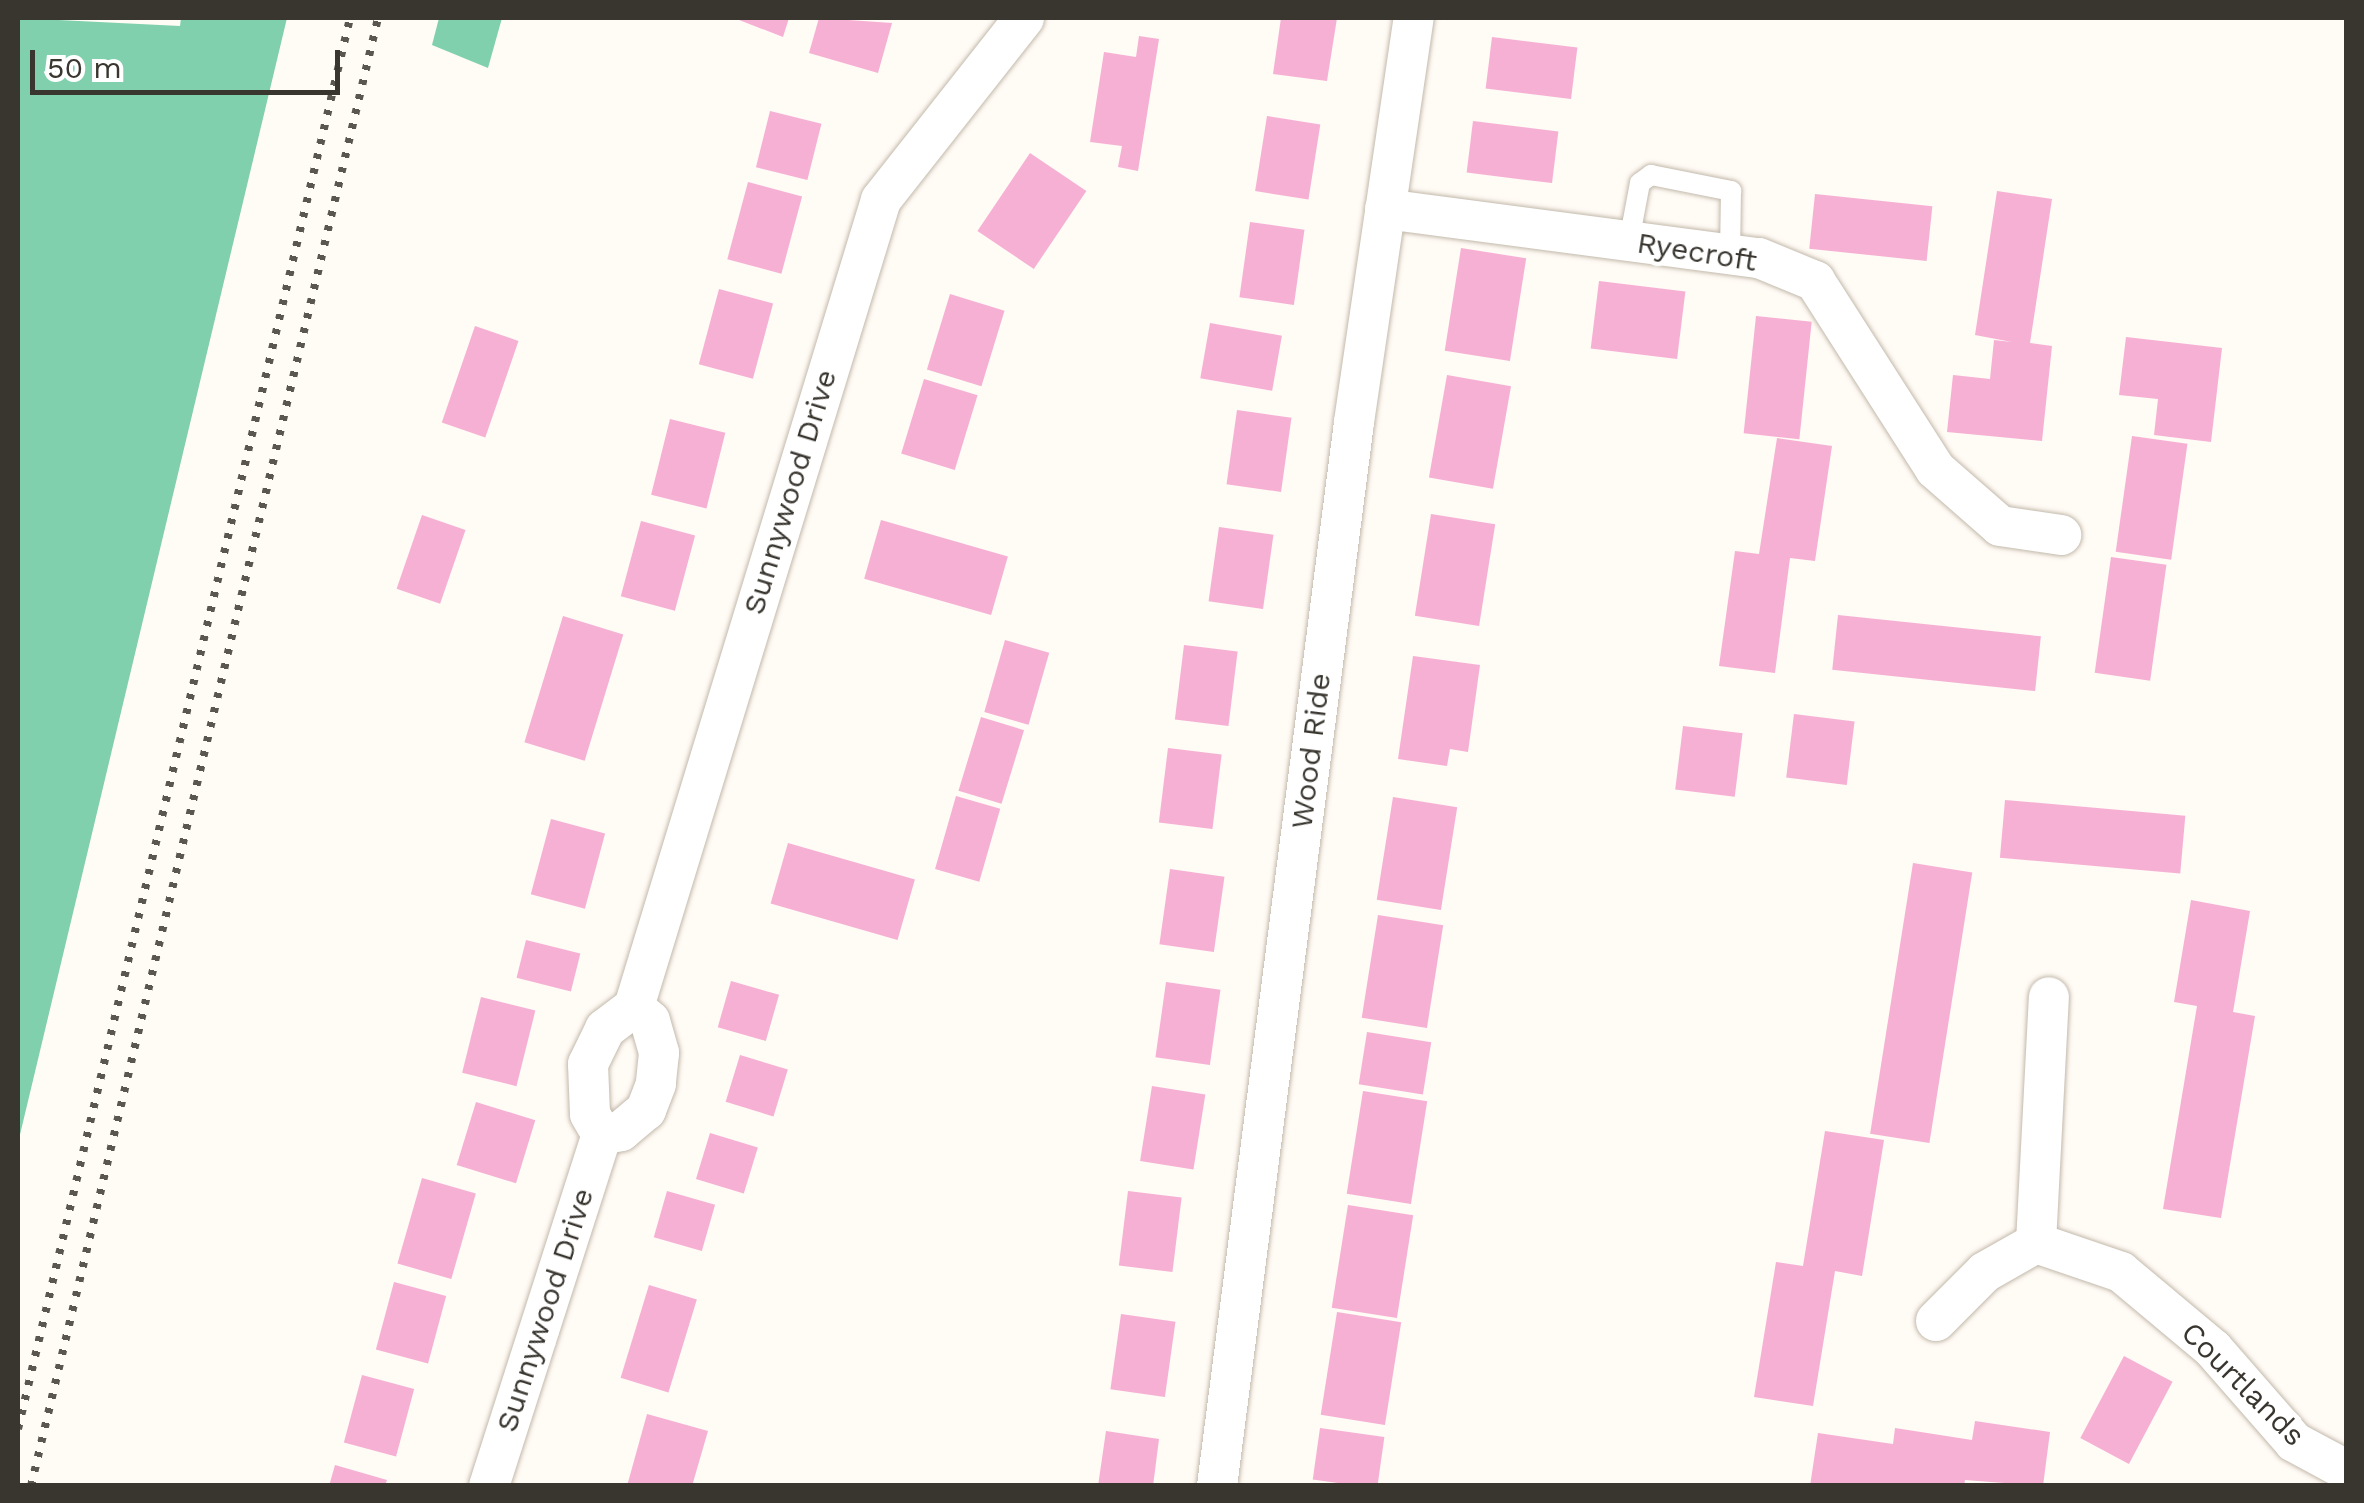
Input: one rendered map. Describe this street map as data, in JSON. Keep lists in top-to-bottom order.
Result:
{
  "streets": {
    "street": [
      "Ryecroft",
      "Sunnywood Drive",
      "Wood Ride",
      "Courtlands"
    ]
  },
  "crossings": [
    ["Ryecroft", "Wood Ride"]
  ],
  "scale_bar": "50 m"
}
